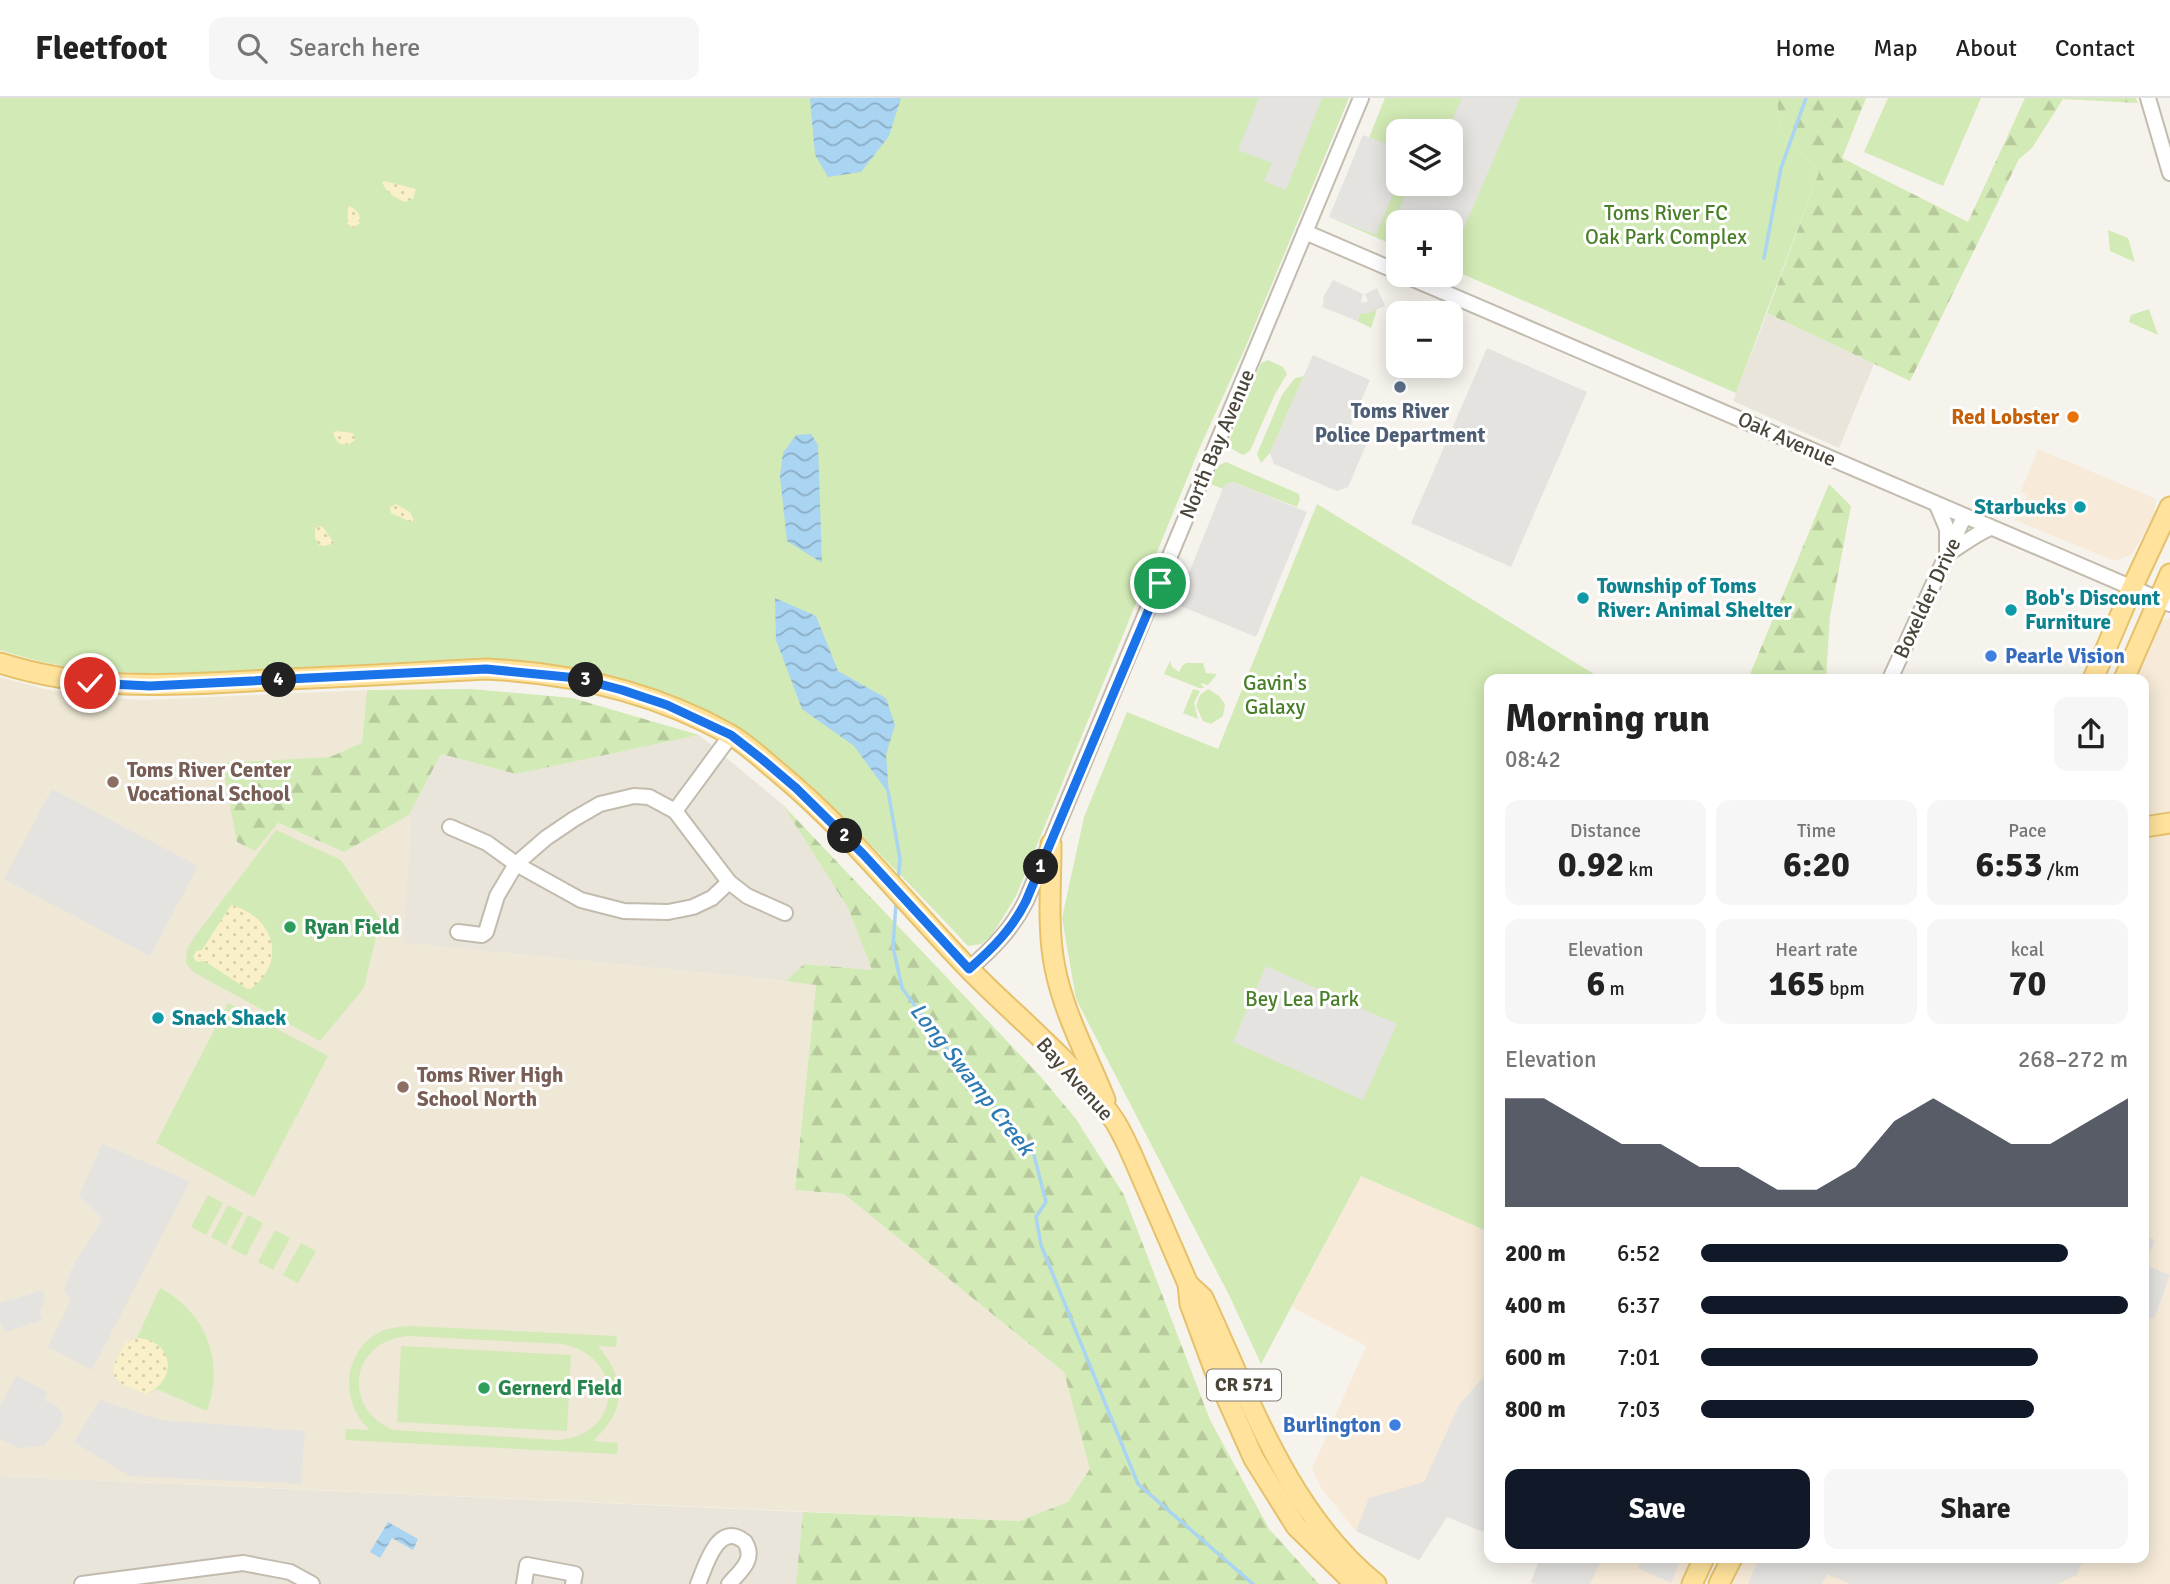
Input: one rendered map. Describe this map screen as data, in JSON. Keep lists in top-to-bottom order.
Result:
{
  "streets": {
    "main road": ["Bay Avenue", "CR 571"],
    "street": ["Oak Avenue", "North Bay Avenue", "Boxelder Drive"]
  },
  "crossings": [
    ["Oak Avenue", "Boxelder Drive"],
    ["North Bay Avenue", "Bay Avenue"],
    ["North Bay Avenue", "CR 571"],
    ["Bay Avenue", "CR 571"]
  ],
  "water": ["Long Swamp Creek"],
  "parks": ["Toms River FC Oak Park Complex", "Gavin's Galaxy", "Bey Lea Park"],
  "places": [
    "Toms River Police Department",
    "Red Lobster",
    "Starbucks",
    "Township of Toms River: Animal Shelter",
    "Bob's Discount Furniture",
    "Pearle Vision",
    "Toms River Center Vocational School",
    "Ryan Field",
    "Snack Shack",
    "Toms River High School North",
    "Gernerd Field",
    "Burlington"
  ],
  "page": {
    "header": "Fleetfoot",
    "search": "Search here",
    "nav": [
      "Home",
      "Map",
      "About",
      "Contact"
    ],
    "map_buttons": ["+", "−"],
    "pins": [
      "3",
      "4",
      "2",
      "1"
    ],
    "heading": ["Morning run", "08:42"],
    "stats": [
      ["Distance", "0.92 km"],
      ["Time", "6:20"],
      ["Pace", "6:53 /km"],
      ["Elevation", "6 m"],
      ["Heart rate", "165 bpm"],
      ["kcal", "70"]
    ],
    "chart": ["Elevation", "268–272 m"],
    "list": [
      {
        "name": "200 m",
        "note": "6:52"
      },
      {
        "name": "400 m",
        "note": "6:37"
      },
      {
        "name": "600 m",
        "note": "7:01"
      },
      {
        "name": "800 m",
        "note": "7:03"
      }
    ],
    "buttons": ["Save", "Share"]
  }
}
